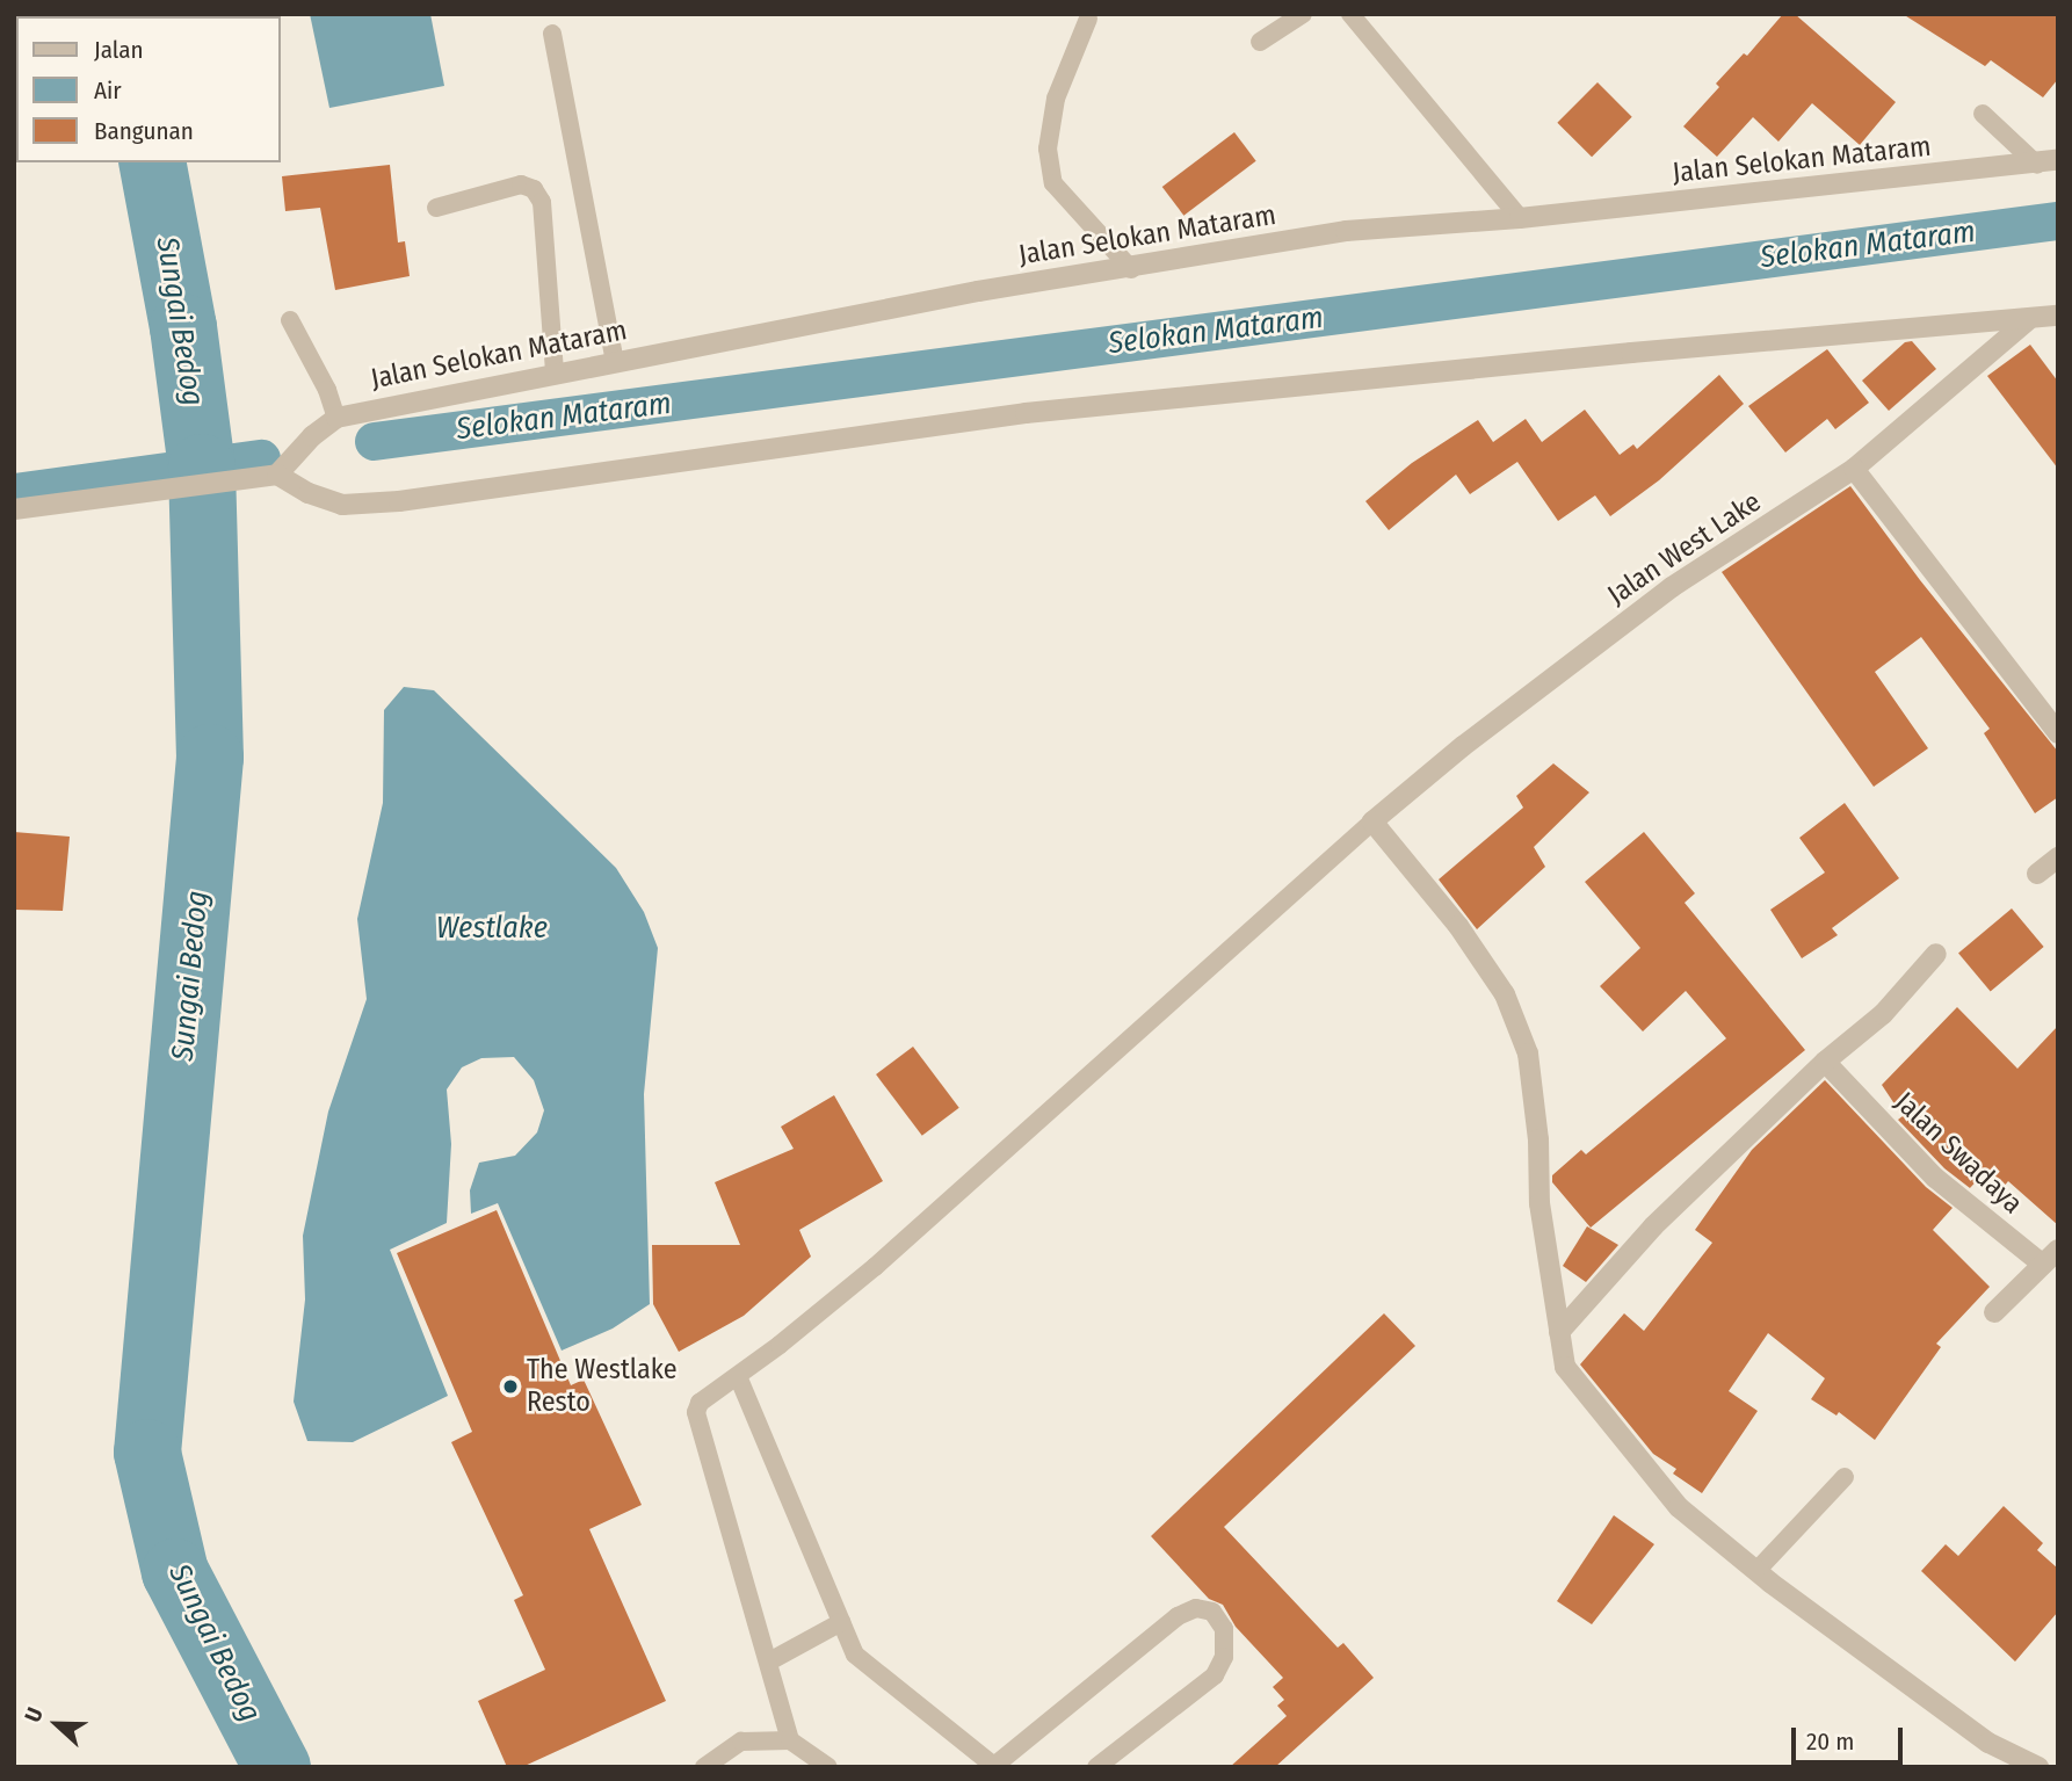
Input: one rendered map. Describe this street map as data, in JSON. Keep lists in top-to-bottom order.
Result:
{
  "streets": {
    "street": ["Jalan Selokan Mataram", "Jalan West Lake", "Jalan Swadaya"]
  },
  "water": ["Selokan Mataram", "Sungai Bedog", "Westlake"],
  "places": ["The Westlake Resto"],
  "legend": ["Jalan", "Air", "Bangunan"],
  "scale_bar": "20 m",
  "north": "left"
}
